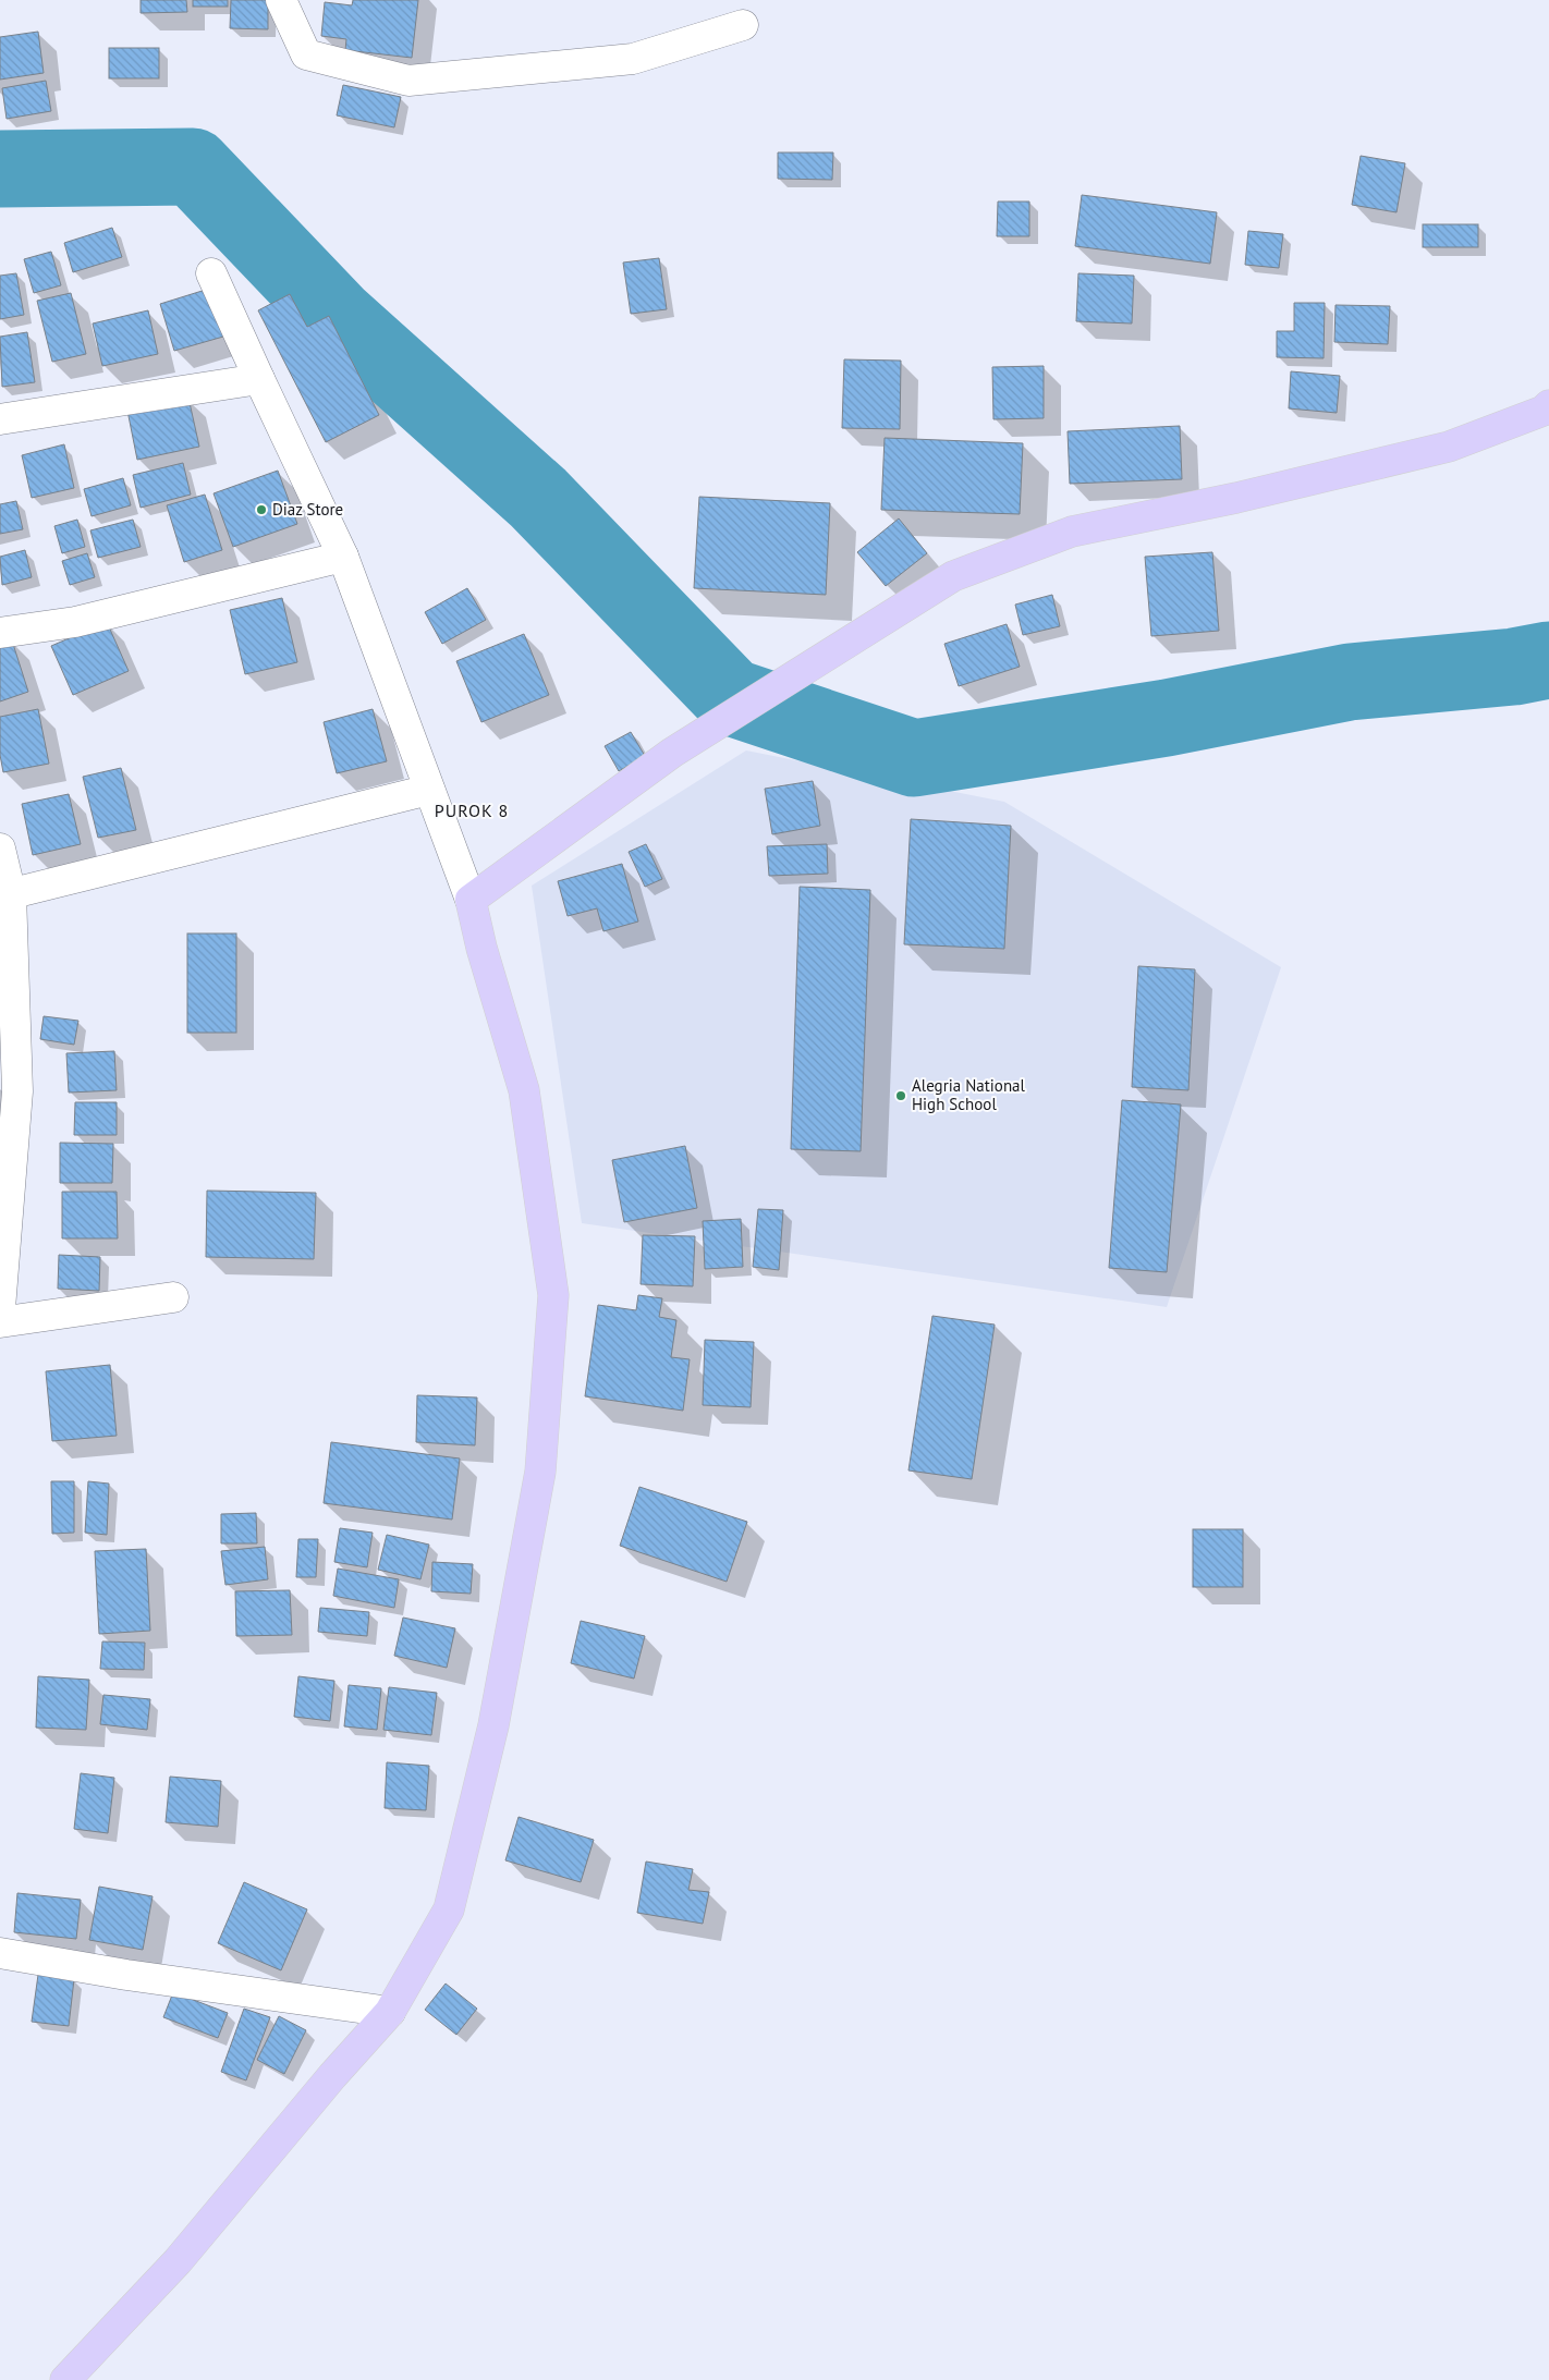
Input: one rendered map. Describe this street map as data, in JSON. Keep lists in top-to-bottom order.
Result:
{
  "districts": ["PUROK 8"],
  "places": ["Diaz Store", "Alegria National High School"]
}
